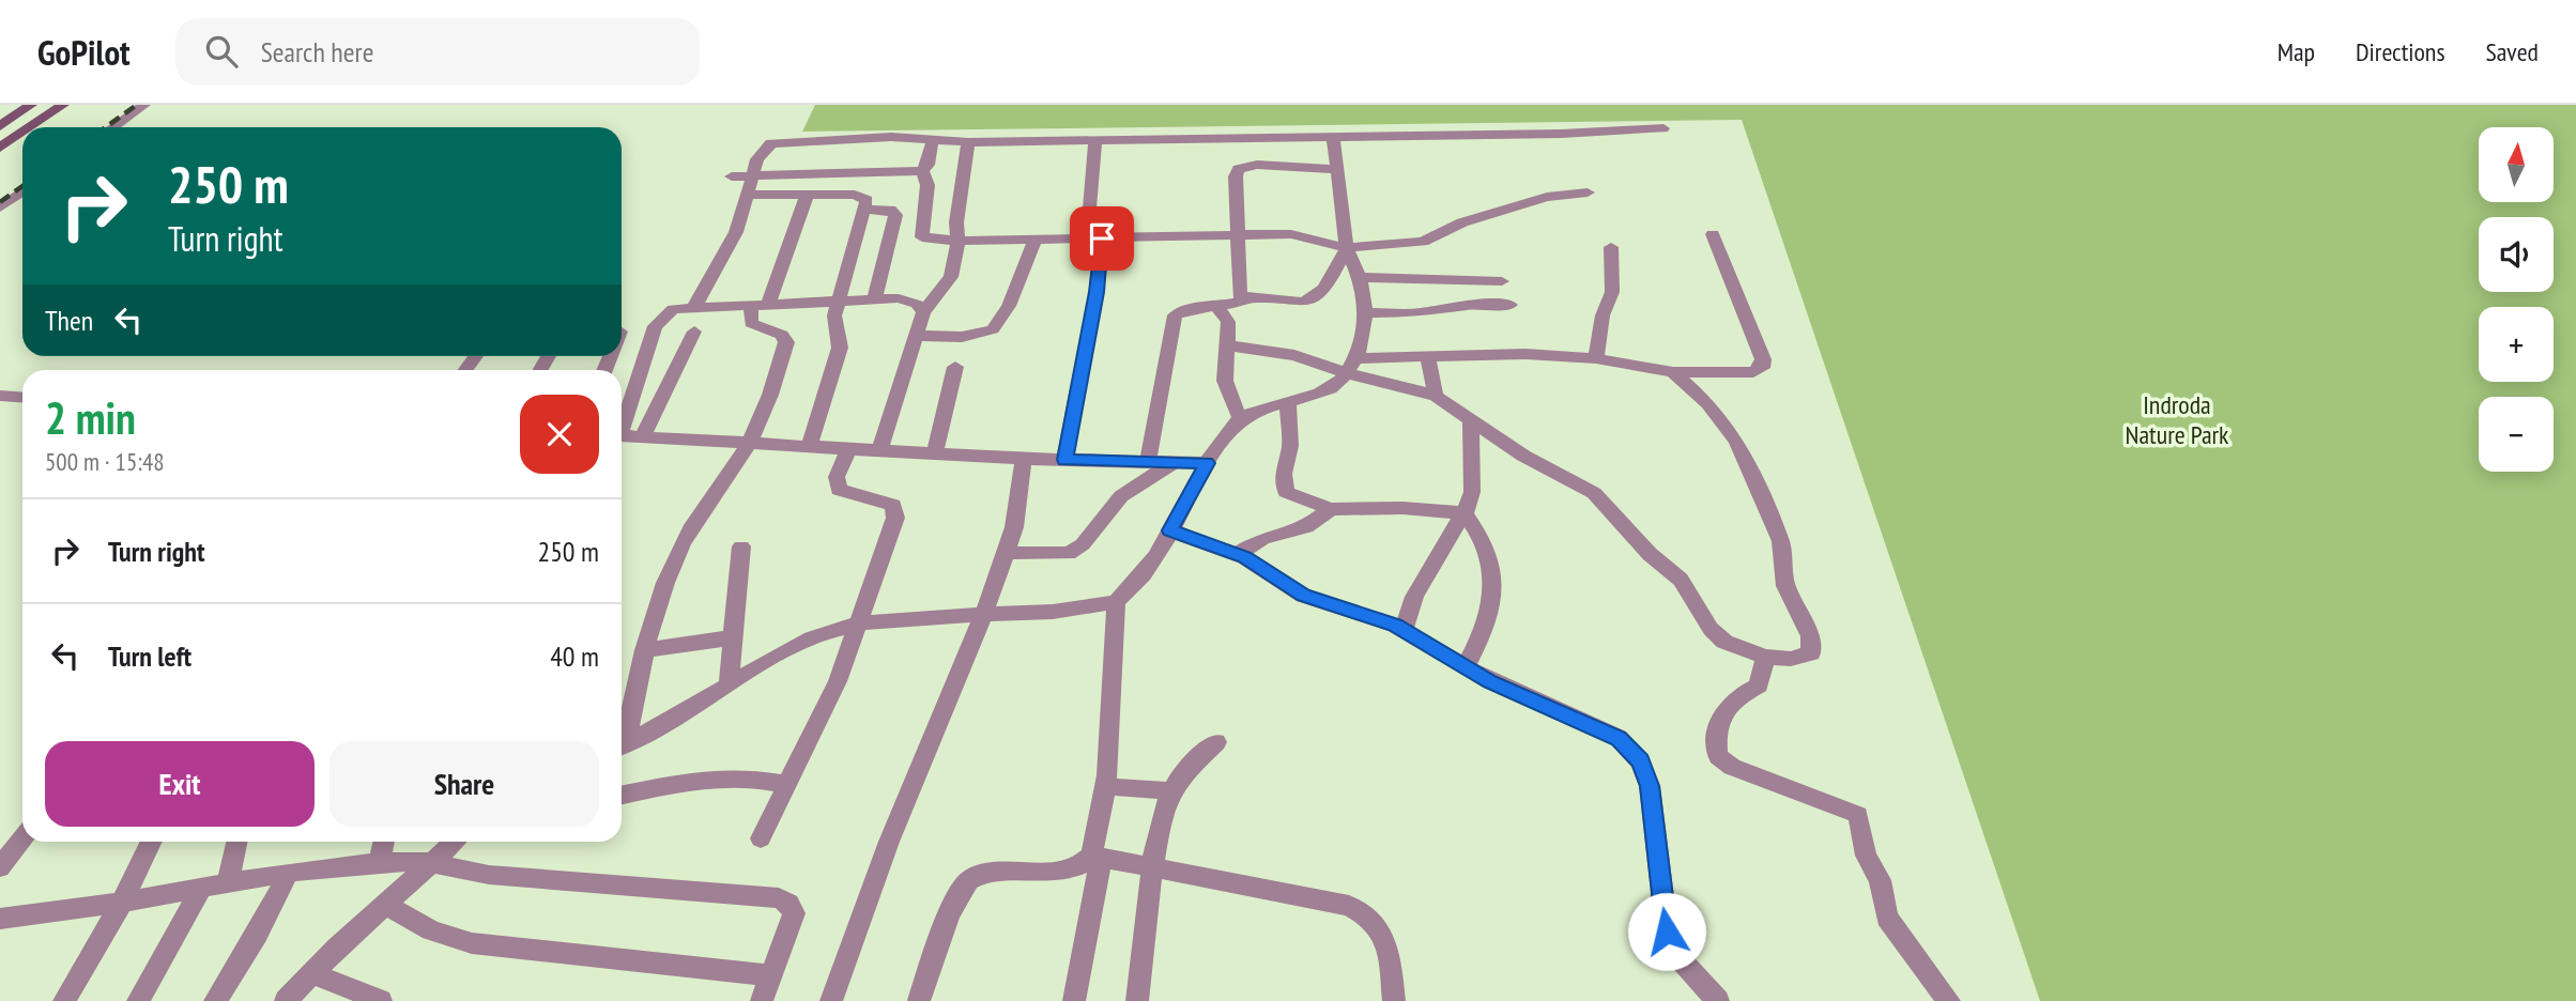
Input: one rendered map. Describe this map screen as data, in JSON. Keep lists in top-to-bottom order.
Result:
{
  "parks": ["Indroda Nature Park"],
  "north": "top",
  "page": {
    "header": "GoPilot",
    "search": "Search here",
    "nav": ["Map", "Directions", "Saved"],
    "map_buttons": ["+", "−"],
    "turn": ["250 m", "Turn right"],
    "then": "Then",
    "heading": ["2 min", "500 m · 15:48"],
    "list": [
      {
        "name": "Turn right",
        "value": "250 m"
      },
      {
        "name": "Turn left",
        "value": "40 m"
      }
    ],
    "buttons": ["Exit", "Share"]
  }
}
